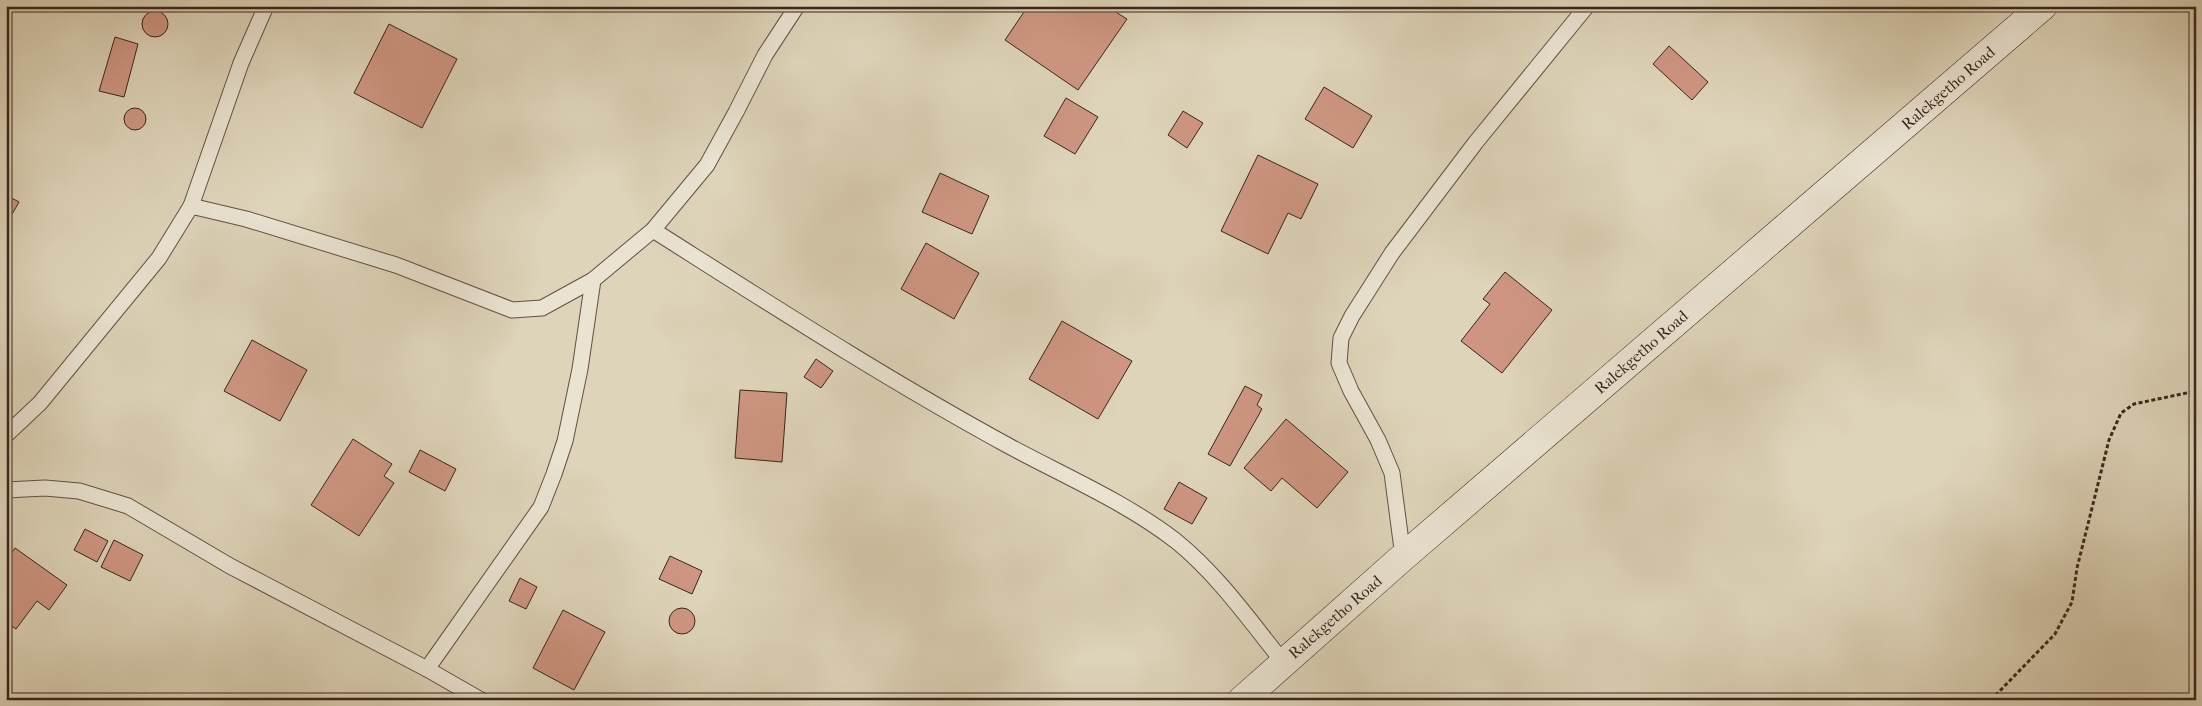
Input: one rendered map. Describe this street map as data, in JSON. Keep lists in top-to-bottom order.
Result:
{
  "streets": {
    "main road": ["Ralekgetho Road"]
  }
}
